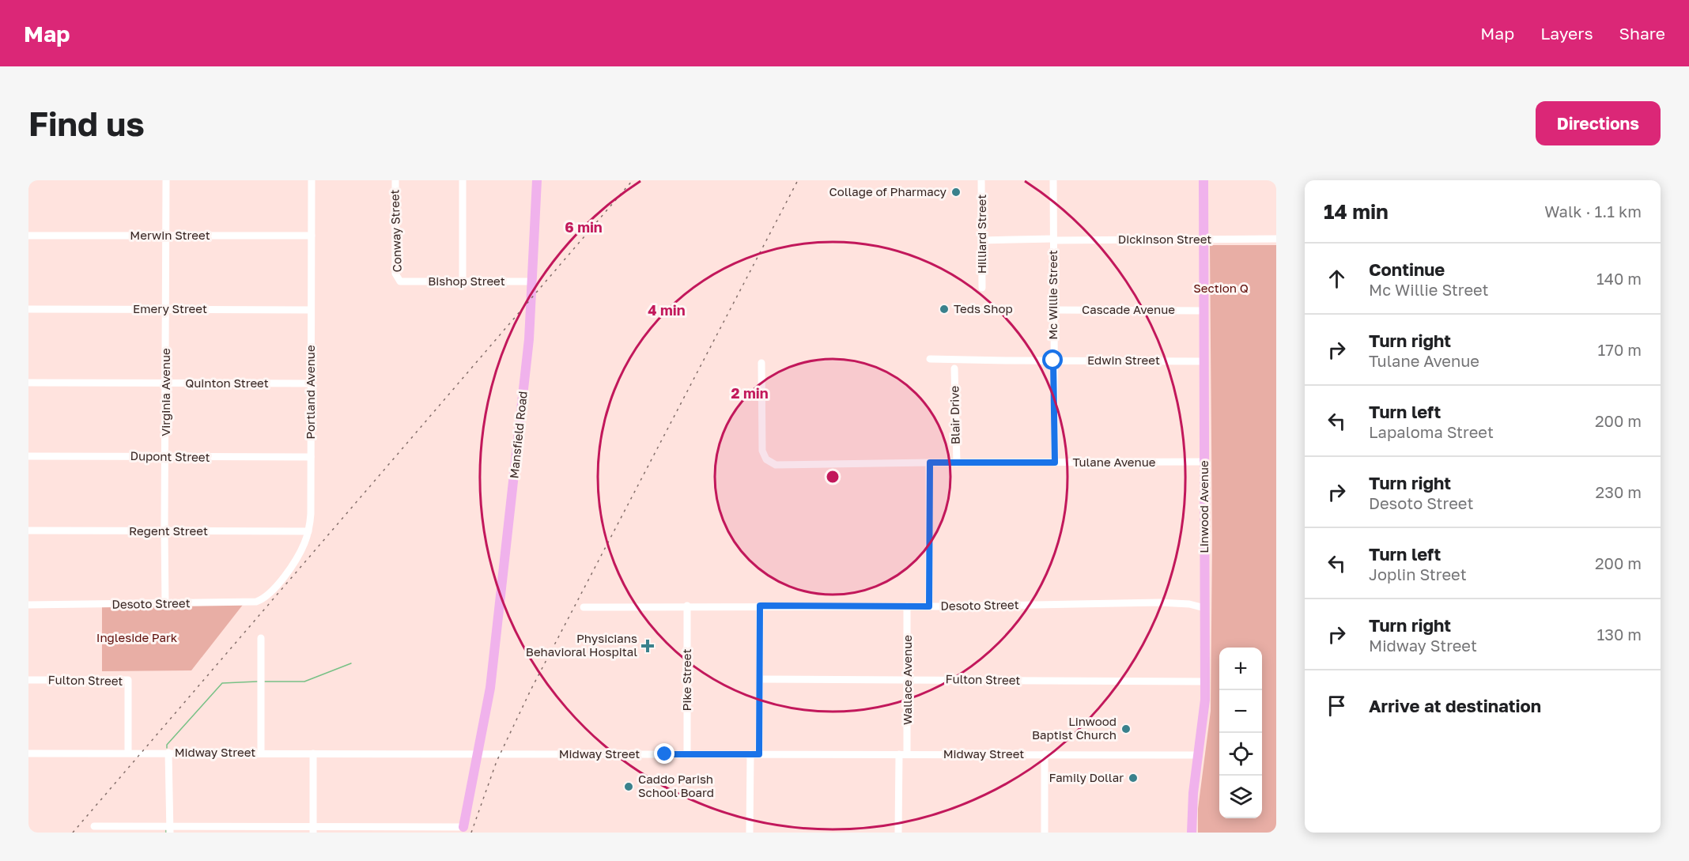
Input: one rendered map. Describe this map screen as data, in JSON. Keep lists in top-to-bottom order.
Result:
{
  "streets": {
    "main road": ["Mansfield Road", "Linwood Avenue"],
    "street": [
      "Conway Street",
      "Hilliard Street",
      "Merwin Street",
      "Dickinson Street",
      "Bishop Street",
      "Mc Willie Street",
      "Emery Street",
      "Cascade Avenue",
      "Edwin Street",
      "Quinton Street",
      "Virginia Avenue",
      "Portland Avenue",
      "Blair Drive",
      "Dupont Street",
      "Tulane Avenue",
      "Regent Street",
      "Desoto Street",
      "Pike Street",
      "Wallace Avenue",
      "Fulton Street",
      "Midway Street"
    ]
  },
  "crossings": [
    ["Conway Street", "Bishop Street"],
    ["Hilliard Street", "Dickinson Street"],
    ["Merwin Street", "Virginia Avenue"],
    ["Merwin Street", "Portland Avenue"],
    ["Dickinson Street", "Mc Willie Street"],
    ["Dickinson Street", "Linwood Avenue"],
    ["Bishop Street", "Mansfield Road"],
    ["Mc Willie Street", "Cascade Avenue"],
    ["Mc Willie Street", "Edwin Street"],
    ["Mc Willie Street", "Tulane Avenue"],
    ["Emery Street", "Virginia Avenue"],
    ["Emery Street", "Portland Avenue"],
    ["Cascade Avenue", "Linwood Avenue"],
    ["Edwin Street", "Linwood Avenue"],
    ["Quinton Street", "Virginia Avenue"],
    ["Quinton Street", "Portland Avenue"],
    ["Virginia Avenue", "Dupont Street"],
    ["Virginia Avenue", "Regent Street"],
    ["Virginia Avenue", "Desoto Street"],
    ["Portland Avenue", "Dupont Street"],
    ["Portland Avenue", "Regent Street"],
    ["Portland Avenue", "Desoto Street"],
    ["Blair Drive", "Tulane Avenue"],
    ["Mansfield Road", "Midway Street"],
    ["Tulane Avenue", "Linwood Avenue"],
    ["Linwood Avenue", "Desoto Street"],
    ["Linwood Avenue", "Fulton Street"],
    ["Linwood Avenue", "Midway Street"],
    ["Desoto Street", "Pike Street"],
    ["Desoto Street", "Wallace Avenue"],
    ["Pike Street", "Midway Street"],
    ["Wallace Avenue", "Fulton Street"],
    ["Wallace Avenue", "Midway Street"],
    ["Fulton Street", "Midway Street"]
  ],
  "parks": ["Section Q", "Ingleside Park"],
  "places": {
    "other": [
      "Collage of Pharmacy",
      "Teds Shop",
      "Linwood Baptist Church",
      "Family Dollar",
      "Caddo Parish School Board"
    ],
    "health": ["Physicians Behavioral Hospital"]
  },
  "page": {
    "header": "Map",
    "nav": ["Map", "Layers", "Share"],
    "buttons": "Directions",
    "title": "Find us",
    "heading": ["14 min", "Walk · 1.1 km"],
    "list": [
      ["Continue", "Mc Willie Street", "140 m"],
      ["Turn right", "Tulane Avenue", "170 m"],
      ["Turn left", "Lapaloma Street", "200 m"],
      ["Turn right", "Desoto Street", "230 m"],
      ["Turn left", "Joplin Street", "200 m"],
      ["Turn right", "Midway Street", "130 m"],
      "Arrive at destination"
    ],
    "map_buttons": ["+", "−"]
  },
  "rings": ["6 min", "4 min", "2 min"]
}
